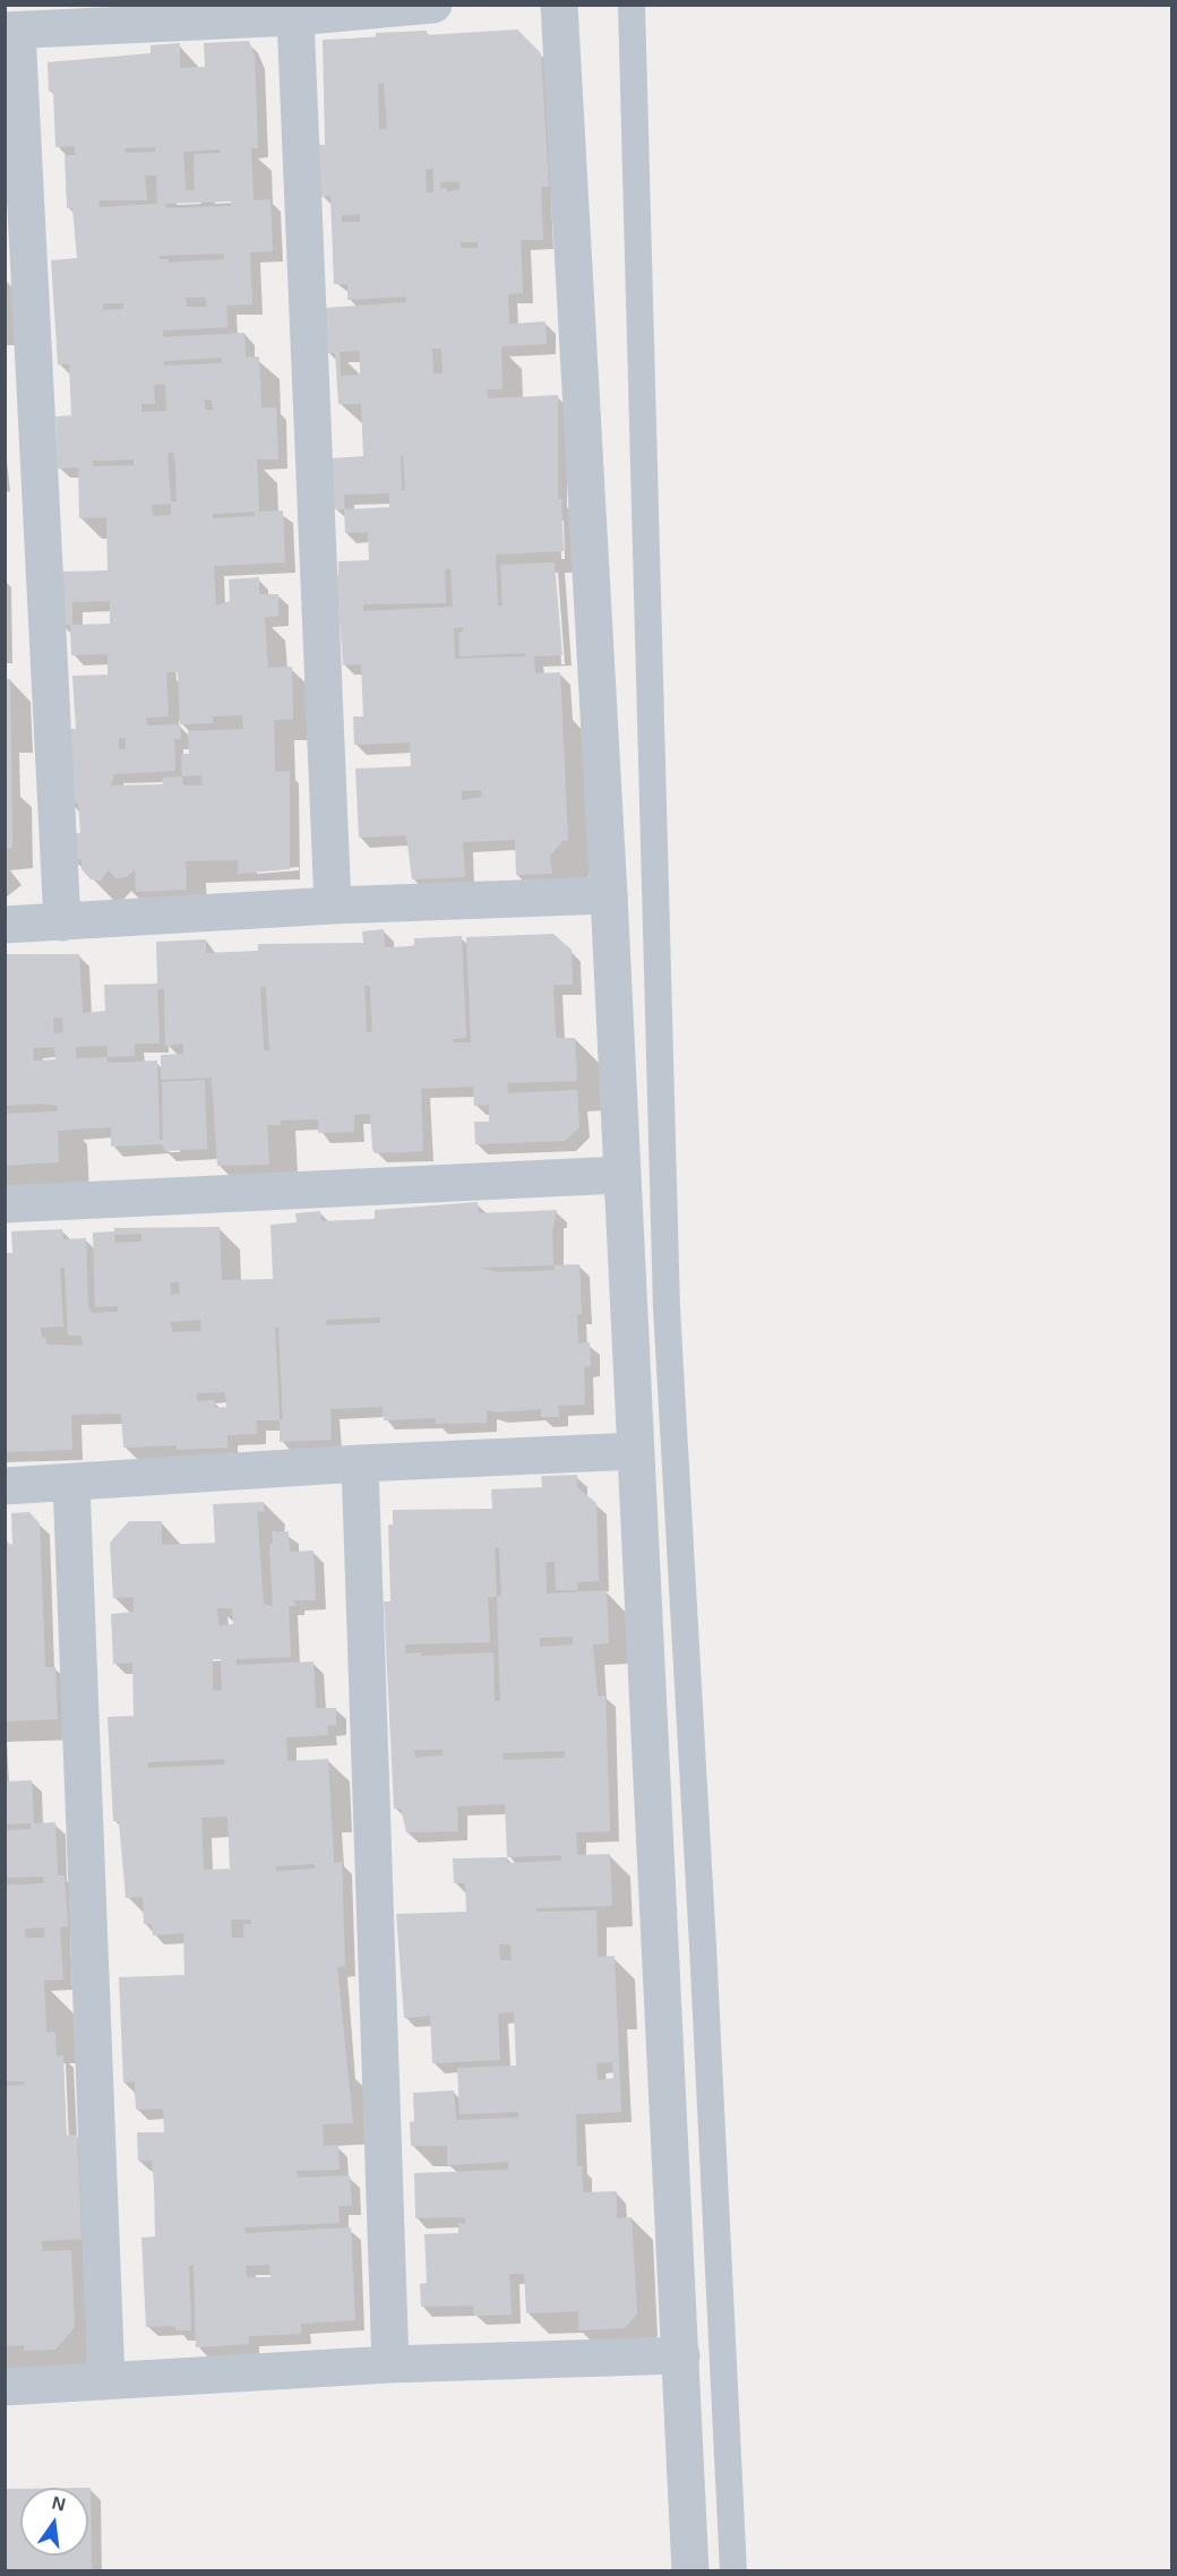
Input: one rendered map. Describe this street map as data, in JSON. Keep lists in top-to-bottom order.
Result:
{
  "north": "top"
}
